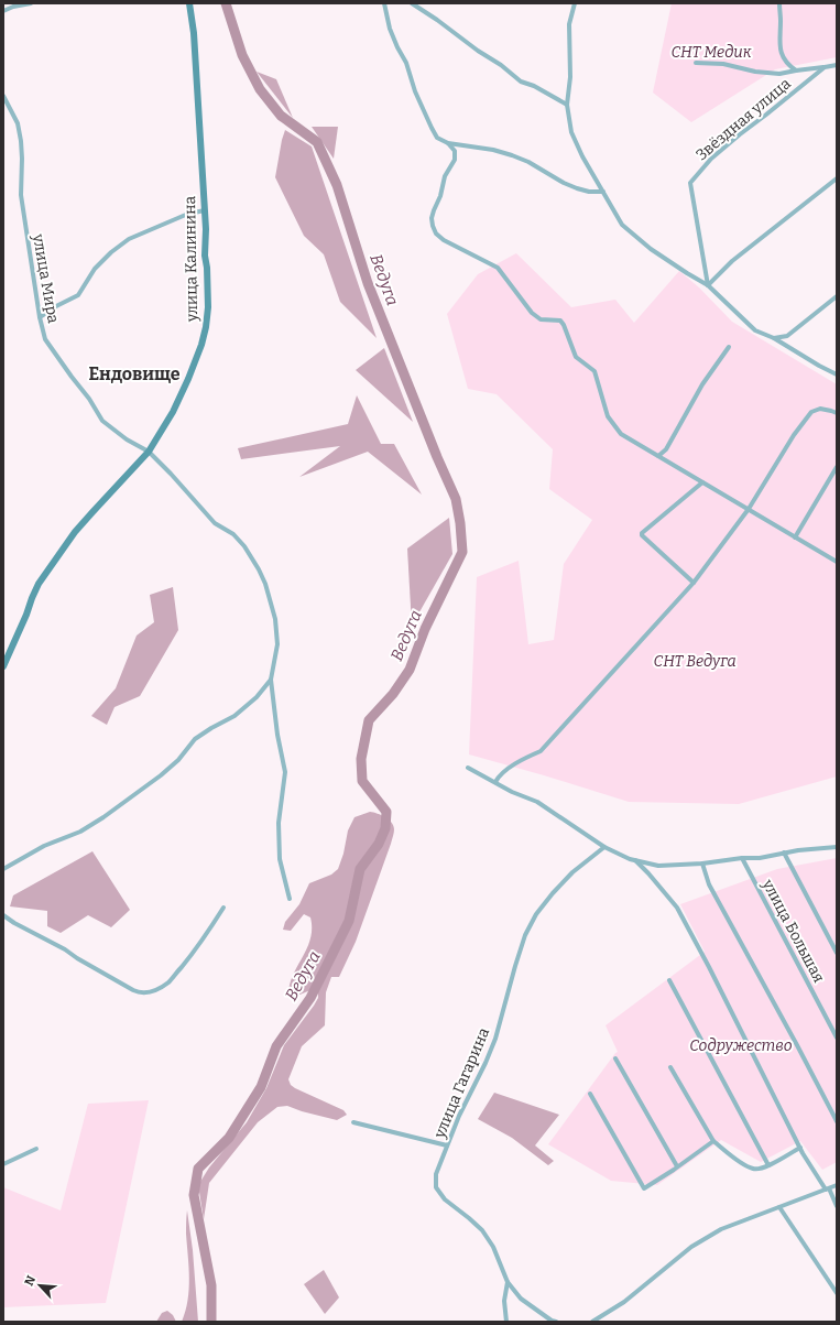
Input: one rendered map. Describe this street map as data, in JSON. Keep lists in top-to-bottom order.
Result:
{
  "streets": {
    "street": [
      "Звёздная улица",
      "улица Калинина",
      "улица Мира",
      "улица Большая",
      "улица Гагарина"
    ]
  },
  "crossings": [
    ["улица Калинина", "улица Мира"]
  ],
  "districts": ["Ендовище"],
  "water": ["Ведуга"],
  "parks": ["СНТ Медик", "СНТ Ведуга", "Содружество"],
  "north": "top left"
}
